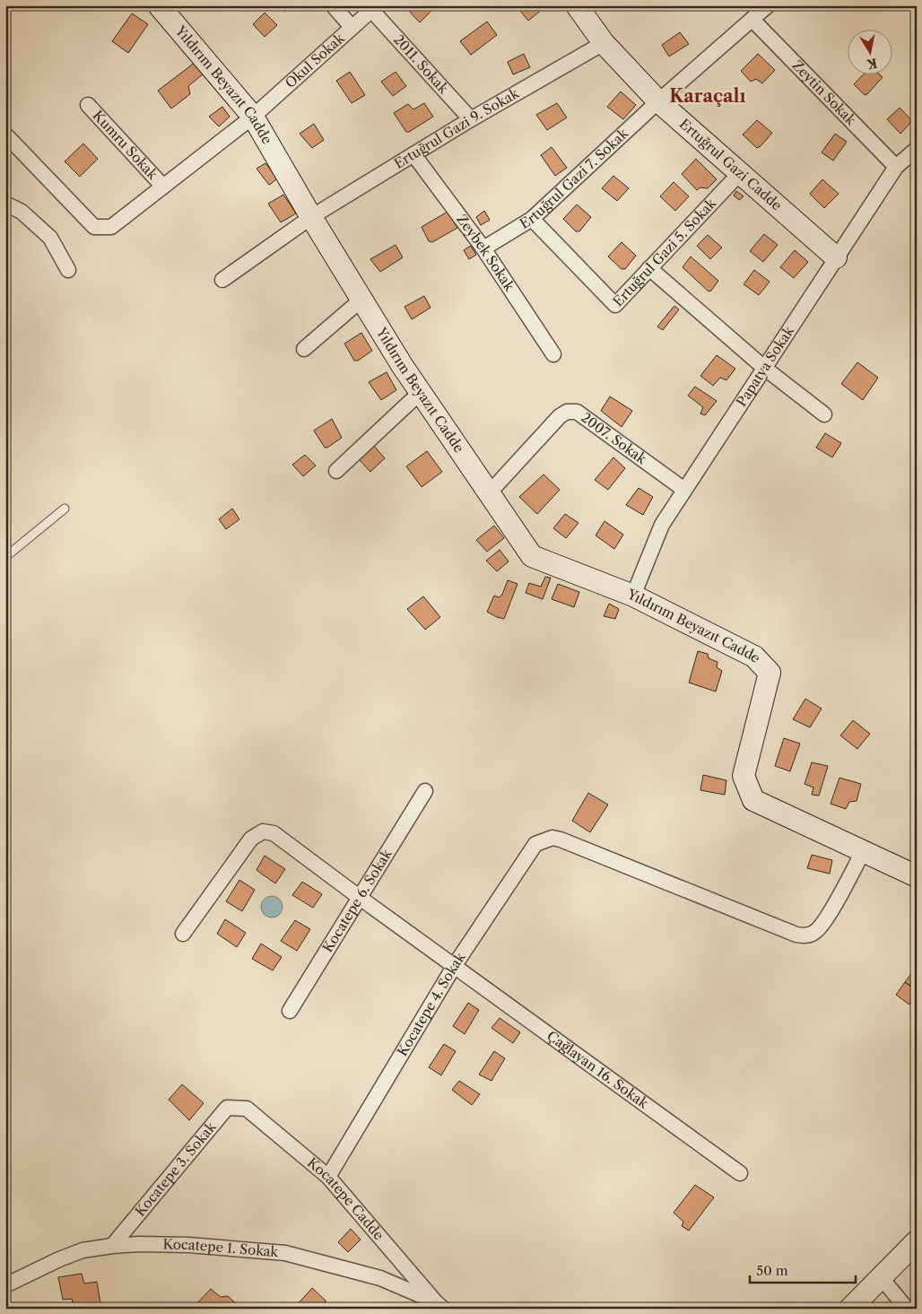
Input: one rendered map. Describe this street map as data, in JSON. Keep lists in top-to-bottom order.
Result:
{
  "streets": {
    "street": [
      "Okul Sokak",
      "2011. Sokak",
      "Yıldırım Beyazıt Cadde",
      "Zeytin Sokak",
      "Ertuğrul Gazi 9. Sokak",
      "Kumru Sokak",
      "Ertuğrul Gazi Cadde",
      "Ertuğrul Gazi 7. Sokak",
      "Ertuğrul Gazi 5. Sokak",
      "Zeybek Sokak",
      "Papatya Sokak",
      "2007. Sokak",
      "Kocatepe 6. Sokak",
      "Kocatepe 4. Sokak",
      "Çağlayan 16. Sokak",
      "Kocatepe 3. Sokak",
      "Kocatepe Cadde",
      "Kocatepe 1. Sokak"
    ]
  },
  "crossings": [
    ["Okul Sokak", "2011. Sokak"],
    ["Okul Sokak", "Yıldırım Beyazıt Cadde"],
    ["Okul Sokak", "Kumru Sokak"],
    ["2011. Sokak", "Ertuğrul Gazi 9. Sokak"],
    ["Yıldırım Beyazıt Cadde", "Ertuğrul Gazi 9. Sokak"],
    ["Yıldırım Beyazıt Cadde", "Papatya Sokak"],
    ["Yıldırım Beyazıt Cadde", "2007. Sokak"],
    ["Yıldırım Beyazıt Cadde", "Kocatepe 4. Sokak"],
    ["Zeytin Sokak", "Ertuğrul Gazi 7. Sokak"],
    ["Zeytin Sokak", "Papatya Sokak"],
    ["Ertuğrul Gazi 9. Sokak", "Ertuğrul Gazi Cadde"],
    ["Ertuğrul Gazi 9. Sokak", "Zeybek Sokak"],
    ["Ertuğrul Gazi Cadde", "Ertuğrul Gazi 7. Sokak"],
    ["Ertuğrul Gazi Cadde", "Ertuğrul Gazi 5. Sokak"],
    ["Ertuğrul Gazi Cadde", "Papatya Sokak"],
    ["Ertuğrul Gazi 7. Sokak", "Ertuğrul Gazi 5. Sokak"],
    ["Ertuğrul Gazi 7. Sokak", "Zeybek Sokak"],
    ["Papatya Sokak", "2007. Sokak"],
    ["Kocatepe 6. Sokak", "Çağlayan 16. Sokak"],
    ["Kocatepe 4. Sokak", "Çağlayan 16. Sokak"],
    ["Kocatepe 4. Sokak", "Kocatepe Cadde"],
    ["Kocatepe 3. Sokak", "Kocatepe Cadde"],
    ["Kocatepe 3. Sokak", "Kocatepe 1. Sokak"],
    ["Kocatepe Cadde", "Kocatepe 1. Sokak"]
  ],
  "districts": ["Karaçalı"],
  "scale_bar": "50 m",
  "north": "bottom"
}
